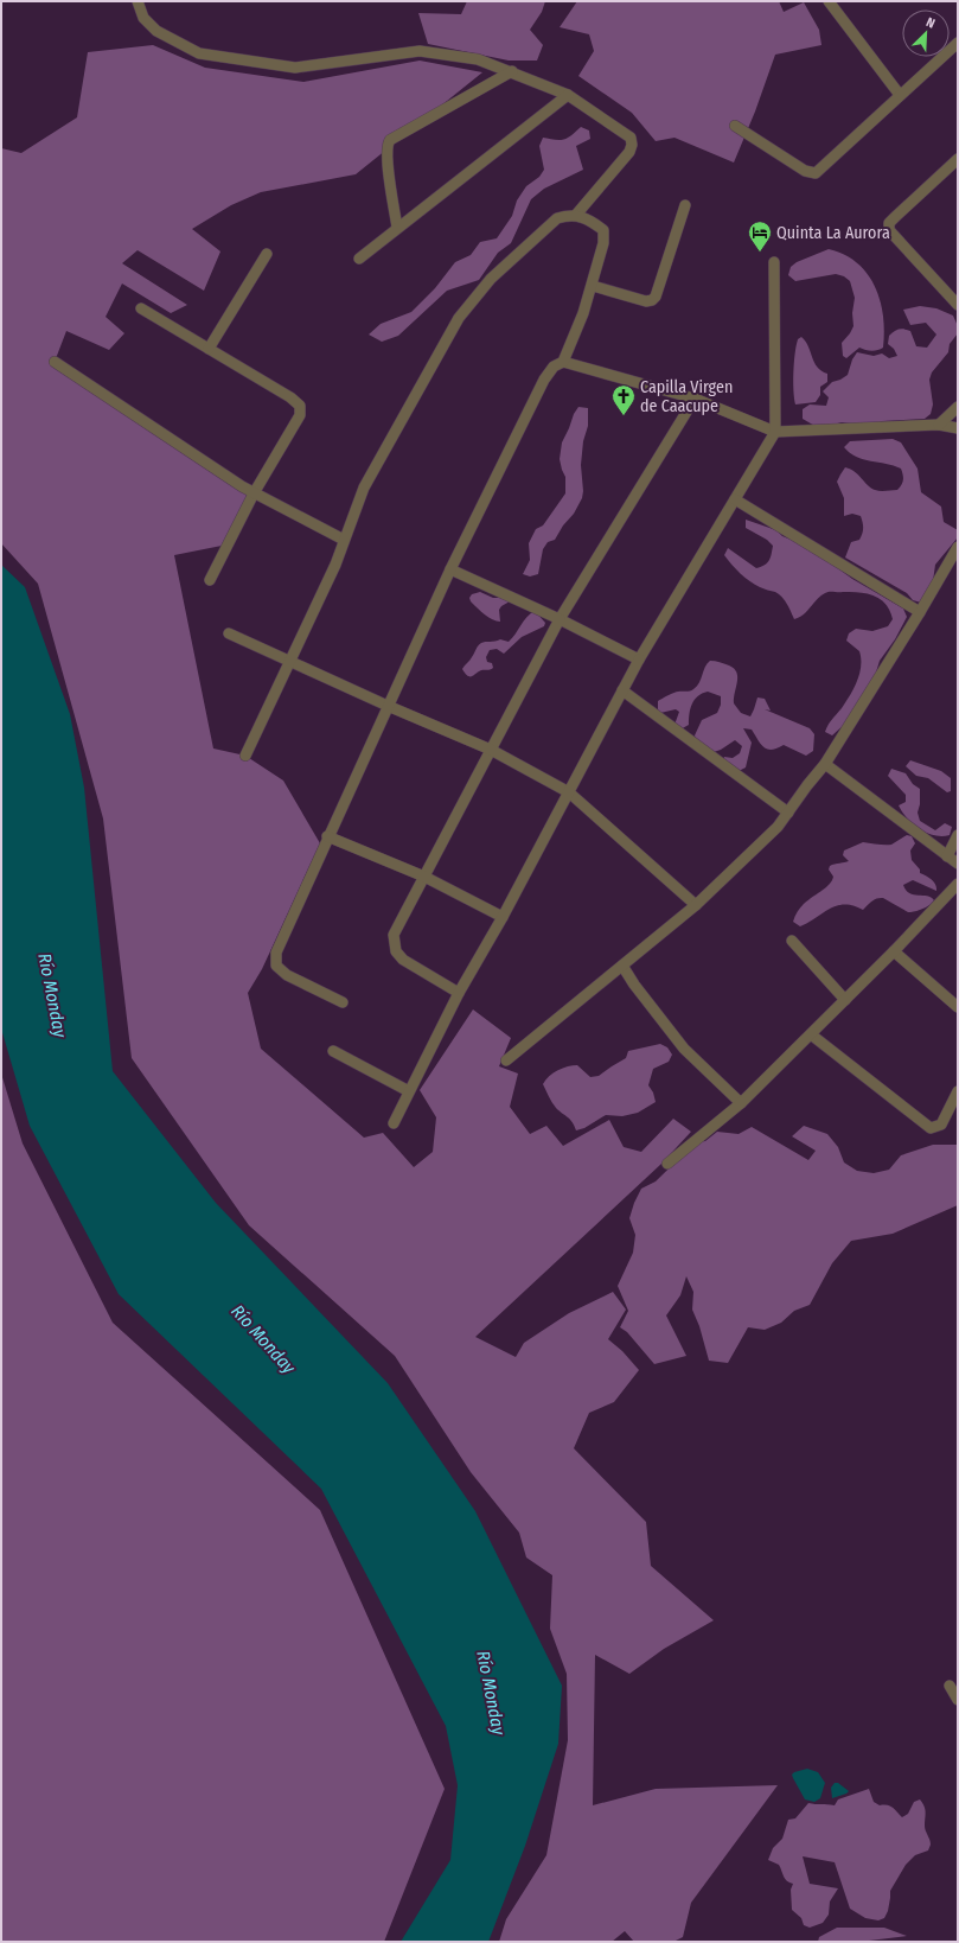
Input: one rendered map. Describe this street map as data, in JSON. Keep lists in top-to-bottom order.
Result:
{
  "water": ["Río Monday"],
  "places": {
    "hotel": ["Quinta La Aurora"],
    "church": ["Capilla Virgen de Caacupe"]
  },
  "north": "top right"
}
